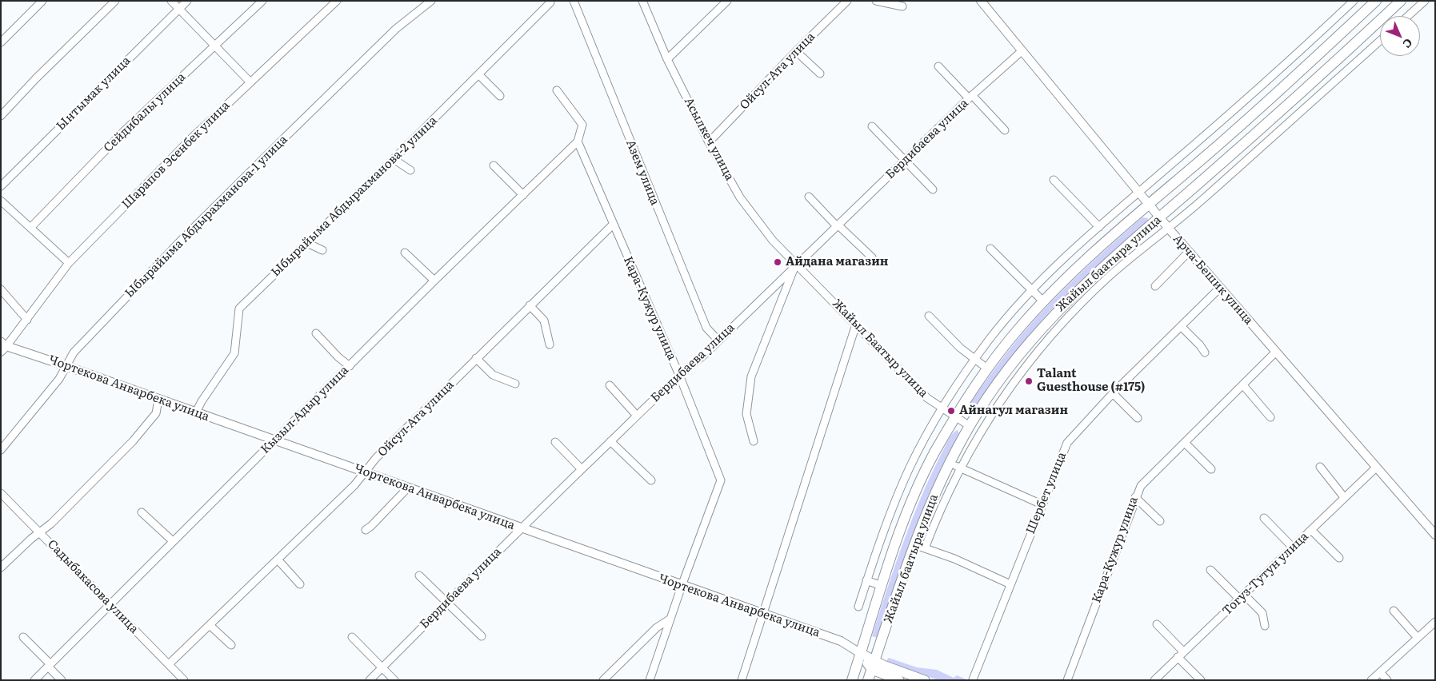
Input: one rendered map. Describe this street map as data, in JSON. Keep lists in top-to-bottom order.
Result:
{
  "streets": {
    "main road": ["Жайыл баатыра улица"],
    "street": [
      "Ойсул-Ата улица",
      "Ынтымак улица",
      "Сейдибалы улица",
      "Асылкеч улица",
      "Бердибаева улица",
      "Шарапов Эсенбек улица",
      "Азем улица",
      "Ыбырайыма Абдырахманова-2 улица",
      "Ыбырайыма Абдырахманова-1 улица",
      "Арча-Бешик улица",
      "Кара-Кужур улица",
      "Жайыл Баатыр улица",
      "Чортекова Анварбека улица",
      "Кызыл-Адыр улица",
      "Шербет улица",
      "Тогуз-Тутун улица",
      "Садыбакасова улица"
    ]
  },
  "crossings": [
    ["Ойсул-Ата улица", "Асылкеч улица"],
    ["Ойсул-Ата улица", "Кара-Кужур улица"],
    ["Ойсул-Ата улица", "Чортекова Анварбека улица"],
    ["Ойсул-Ата улица", "Садыбакасова улица"],
    ["Асылкеч улица", "Бердибаева улица"],
    ["Асылкеч улица", "Жайыл Баатыр улица"],
    ["Бердибаева улица", "Азем улица"],
    ["Бердибаева улица", "Арча-Бешик улица"],
    ["Бердибаева улица", "Кара-Кужур улица"],
    ["Бердибаева улица", "Жайыл Баатыр улица"],
    ["Бердибаева улица", "Чортекова Анварбека улица"],
    ["Шарапов Эсенбек улица", "Чортекова Анварбека улица"],
    ["Ыбырайыма Абдырахманова-2 улица", "Чортекова Анварбека улица"],
    ["Ыбырайыма Абдырахманова-1 улица", "Чортекова Анварбека улица"],
    ["Жайыл баатыра улица", "Арча-Бешик улица"],
    ["Жайыл баатыра улица", "Жайыл Баатыр улица"],
    ["Жайыл баатыра улица", "Чортекова Анварбека улица"],
    ["Арча-Бешик улица", "Кара-Кужур улица"],
    ["Арча-Бешик улица", "Шербет улица"],
    ["Арча-Бешик улица", "Тогуз-Тутун улица"],
    ["Кара-Кужур улица", "Чортекова Анварбека улица"],
    ["Кара-Кужур улица", "Кызыл-Адыр улица"],
    ["Чортекова Анварбека улица", "Кызыл-Адыр улица"],
    ["Кызыл-Адыр улица", "Садыбакасова улица"]
  ],
  "places": ["Айдана магазин", "Talant Guesthouse (#175)", "Айнагул магазин"],
  "north": "bottom right"
}
